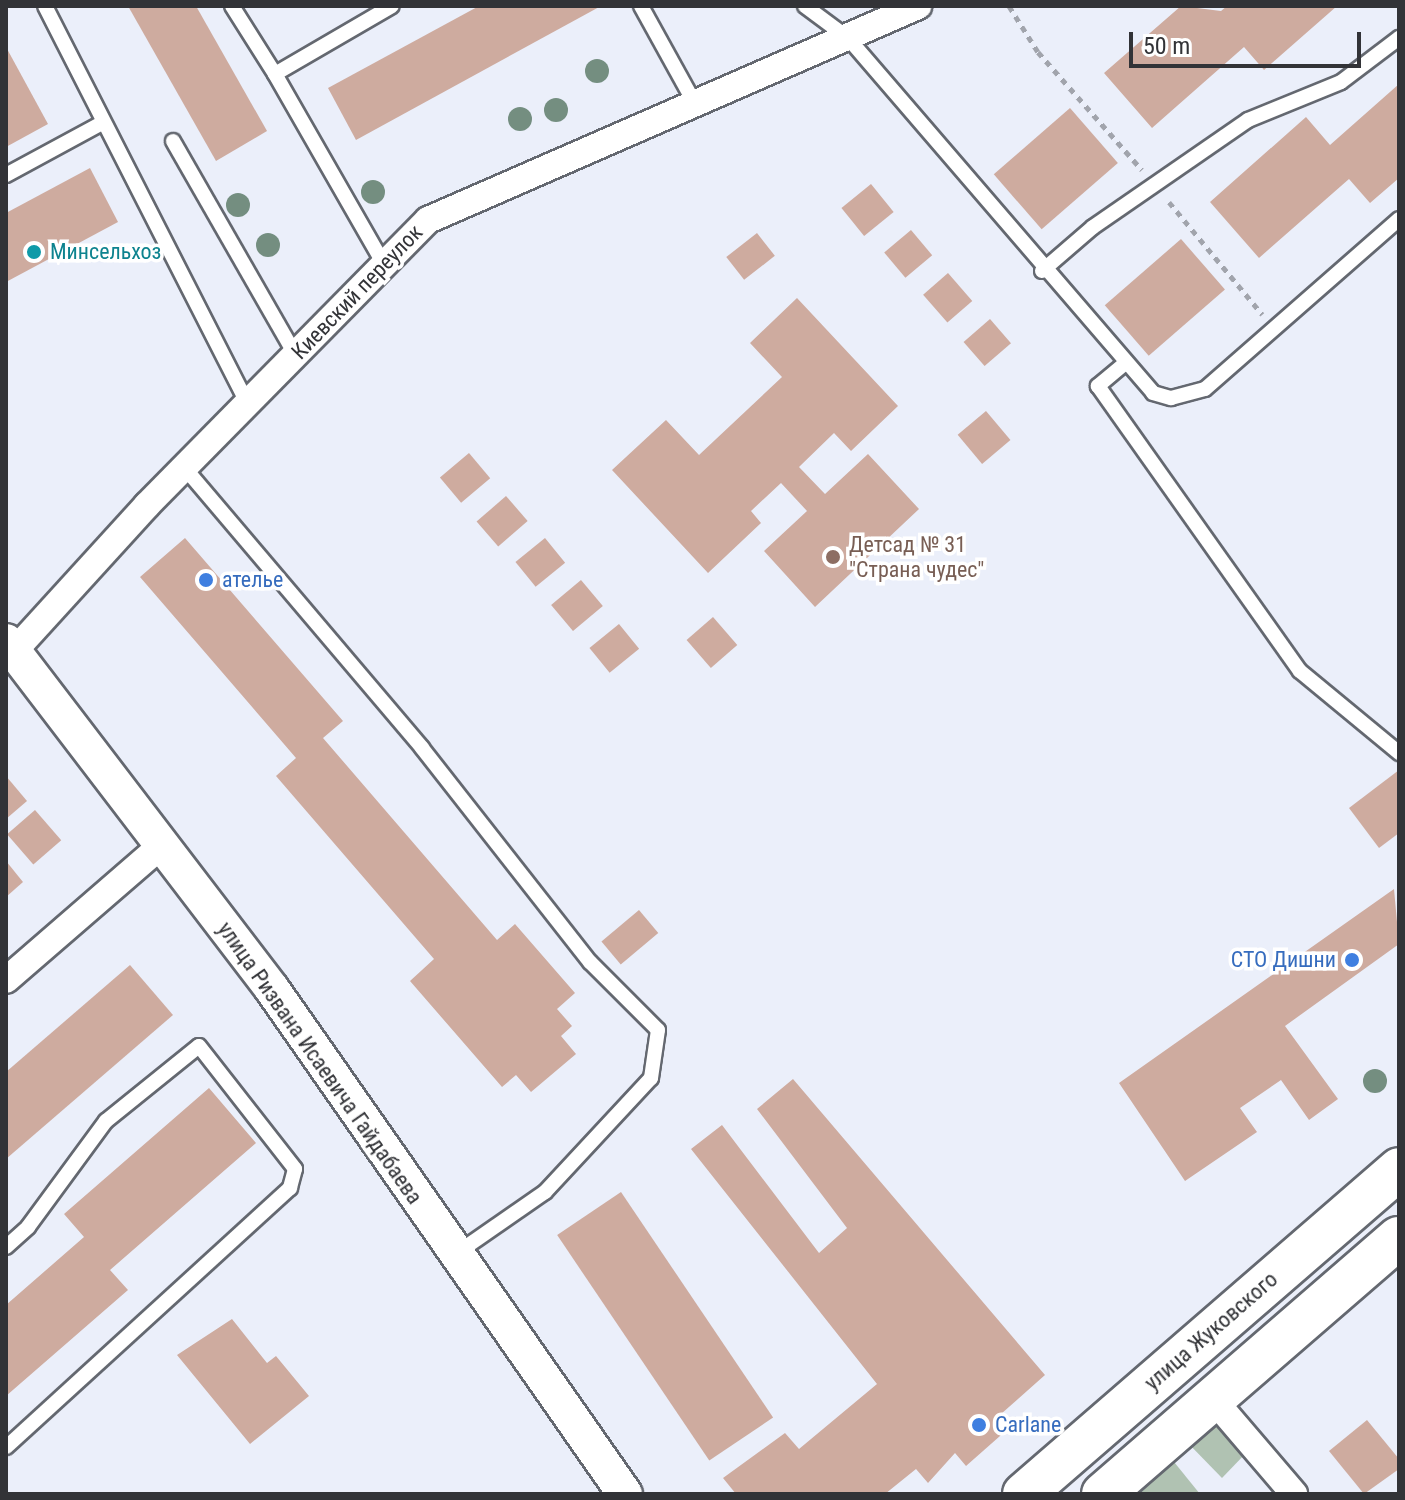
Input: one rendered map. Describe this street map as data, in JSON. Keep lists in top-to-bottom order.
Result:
{
  "streets": {
    "main road": ["улица Жуковского"],
    "street": ["Киевский переулок", "улица Ризвана Исаевича Гайдабаева"]
  },
  "crossings": [
    ["Киевский переулок", "улица Ризвана Исаевича Гайдабаева"]
  ],
  "places": [
    "Минсельхоз",
    "Детсад № 31 \"Страна чудес\"",
    "ателье",
    "СТО Дишни",
    "Carlane"
  ],
  "scale_bar": "50 m"
}
